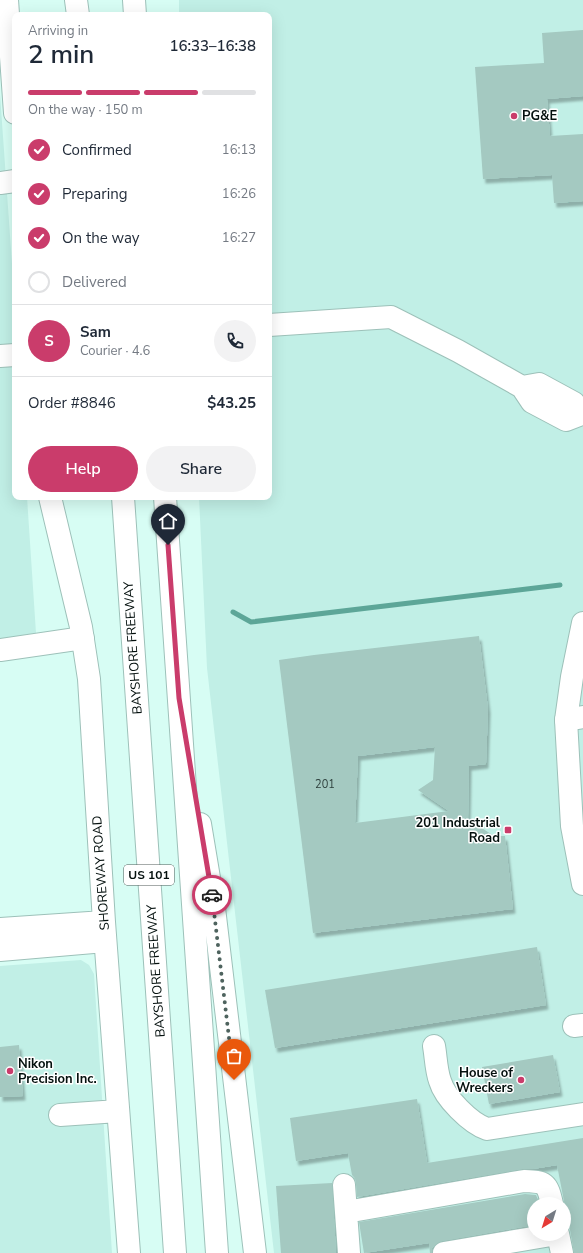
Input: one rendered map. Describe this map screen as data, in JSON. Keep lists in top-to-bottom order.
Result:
{
  "streets": {
    "main road": ["BAYSHORE FREEWAY", "SHOREWAY ROAD", "US 101"]
  },
  "places": {
    "other": ["PG&E", "Nikon Precision Inc.", "House of Wreckers"],
    "transit": ["201 Industrial Road"]
  },
  "house_numbers": ["201"],
  "north": "bottom left",
  "page": {
    "heading": ["2 min", "Arriving in", "16:33–16:38"],
    "panel": [
      "Sam",
      "Courier · 4.6",
      "Order #8846",
      "$43.25"
    ],
    "bar": "On the way · 150 m",
    "list": [
      ["Confirmed", "16:13"],
      ["Preparing", "16:26"],
      ["On the way", "16:27"],
      "Delivered"
    ],
    "round": "S",
    "buttons": ["Help", "Share"]
  }
}
